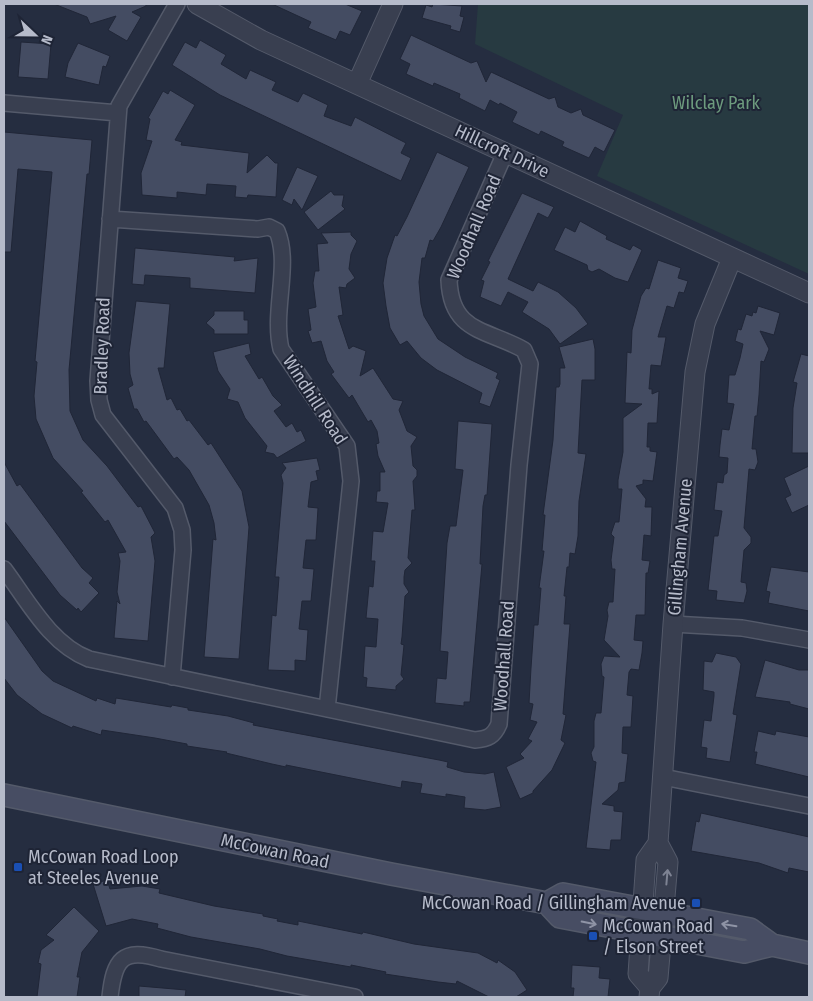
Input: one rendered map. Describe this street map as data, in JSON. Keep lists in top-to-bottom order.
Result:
{
  "streets": {
    "main road": ["McCowan Road"],
    "street": [
      "Hillcroft Drive",
      "Woodhall Road",
      "Bradley Road",
      "Windhill Road",
      "Gillingham Avenue"
    ]
  },
  "crossings": [
    ["Hillcroft Drive", "Woodhall Road"],
    ["Hillcroft Drive", "Gillingham Avenue"],
    ["Woodhall Road", "Bradley Road"],
    ["Woodhall Road", "Windhill Road"],
    ["Bradley Road", "Windhill Road"],
    ["Gillingham Avenue", "McCowan Road"]
  ],
  "parks": ["Wilclay Park"],
  "places": {
    "transit": ["McCowan Road Loop at Steeles Avenue", "McCowan Road / Gillingham Avenue", "McCowan Road / Elson Street"]
  },
  "north": "right"
}
